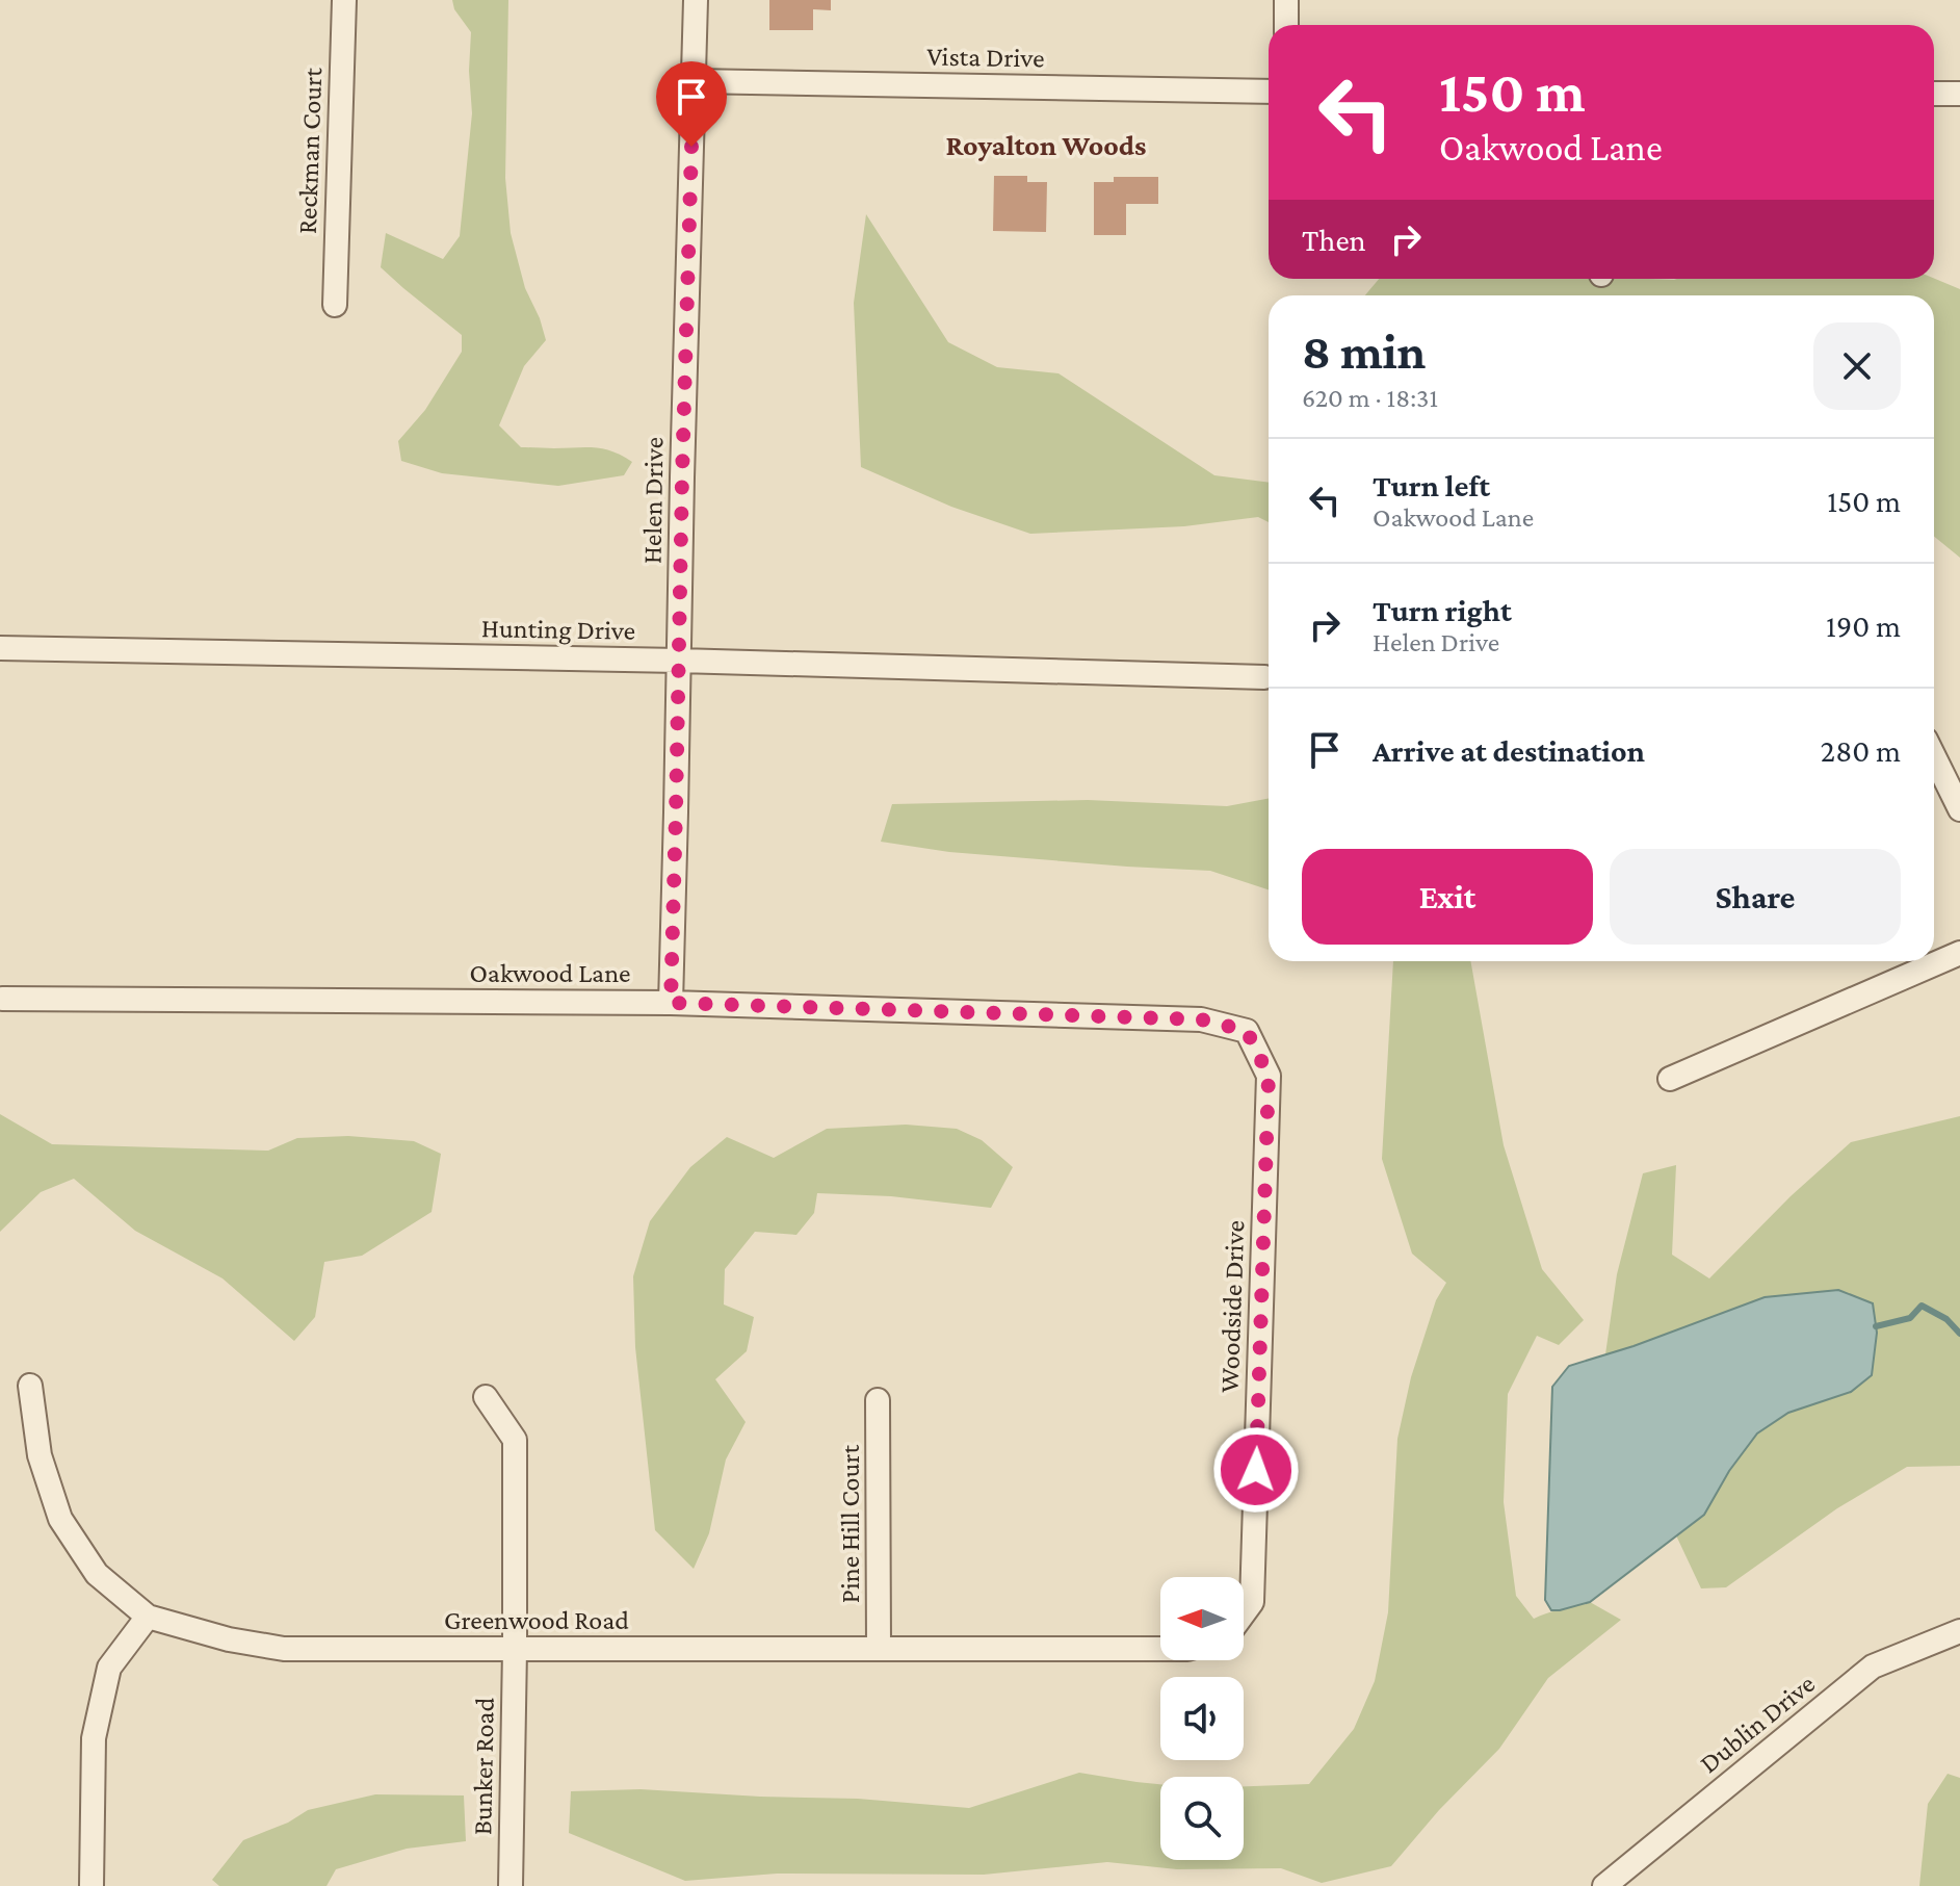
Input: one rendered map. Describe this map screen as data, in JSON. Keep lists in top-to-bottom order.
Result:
{
  "streets": {
    "street": [
      "Vista Drive",
      "Reckman Court",
      "Helen Drive",
      "Hunting Drive",
      "Oakwood Lane",
      "Woodside Drive",
      "Pine Hill Court",
      "Greenwood Road",
      "Dublin Drive",
      "Bunker Road"
    ]
  },
  "crossings": [
    ["Vista Drive", "Helen Drive"],
    ["Helen Drive", "Hunting Drive"],
    ["Helen Drive", "Oakwood Lane"],
    ["Oakwood Lane", "Woodside Drive"],
    ["Pine Hill Court", "Greenwood Road"],
    ["Greenwood Road", "Bunker Road"]
  ],
  "districts": ["Royalton Woods"],
  "north": "left",
  "page": {
    "turn": ["150 m", "Oakwood Lane"],
    "then": "Then",
    "heading": ["8 min", "620 m · 18:31"],
    "list": [
      {
        "name": "Turn left",
        "note": "Oakwood Lane",
        "value": "150 m"
      },
      {
        "name": "Turn right",
        "note": "Helen Drive",
        "value": "190 m"
      },
      {
        "name": "Arrive at destination",
        "value": "280 m"
      }
    ],
    "buttons": ["Exit", "Share"]
  }
}
